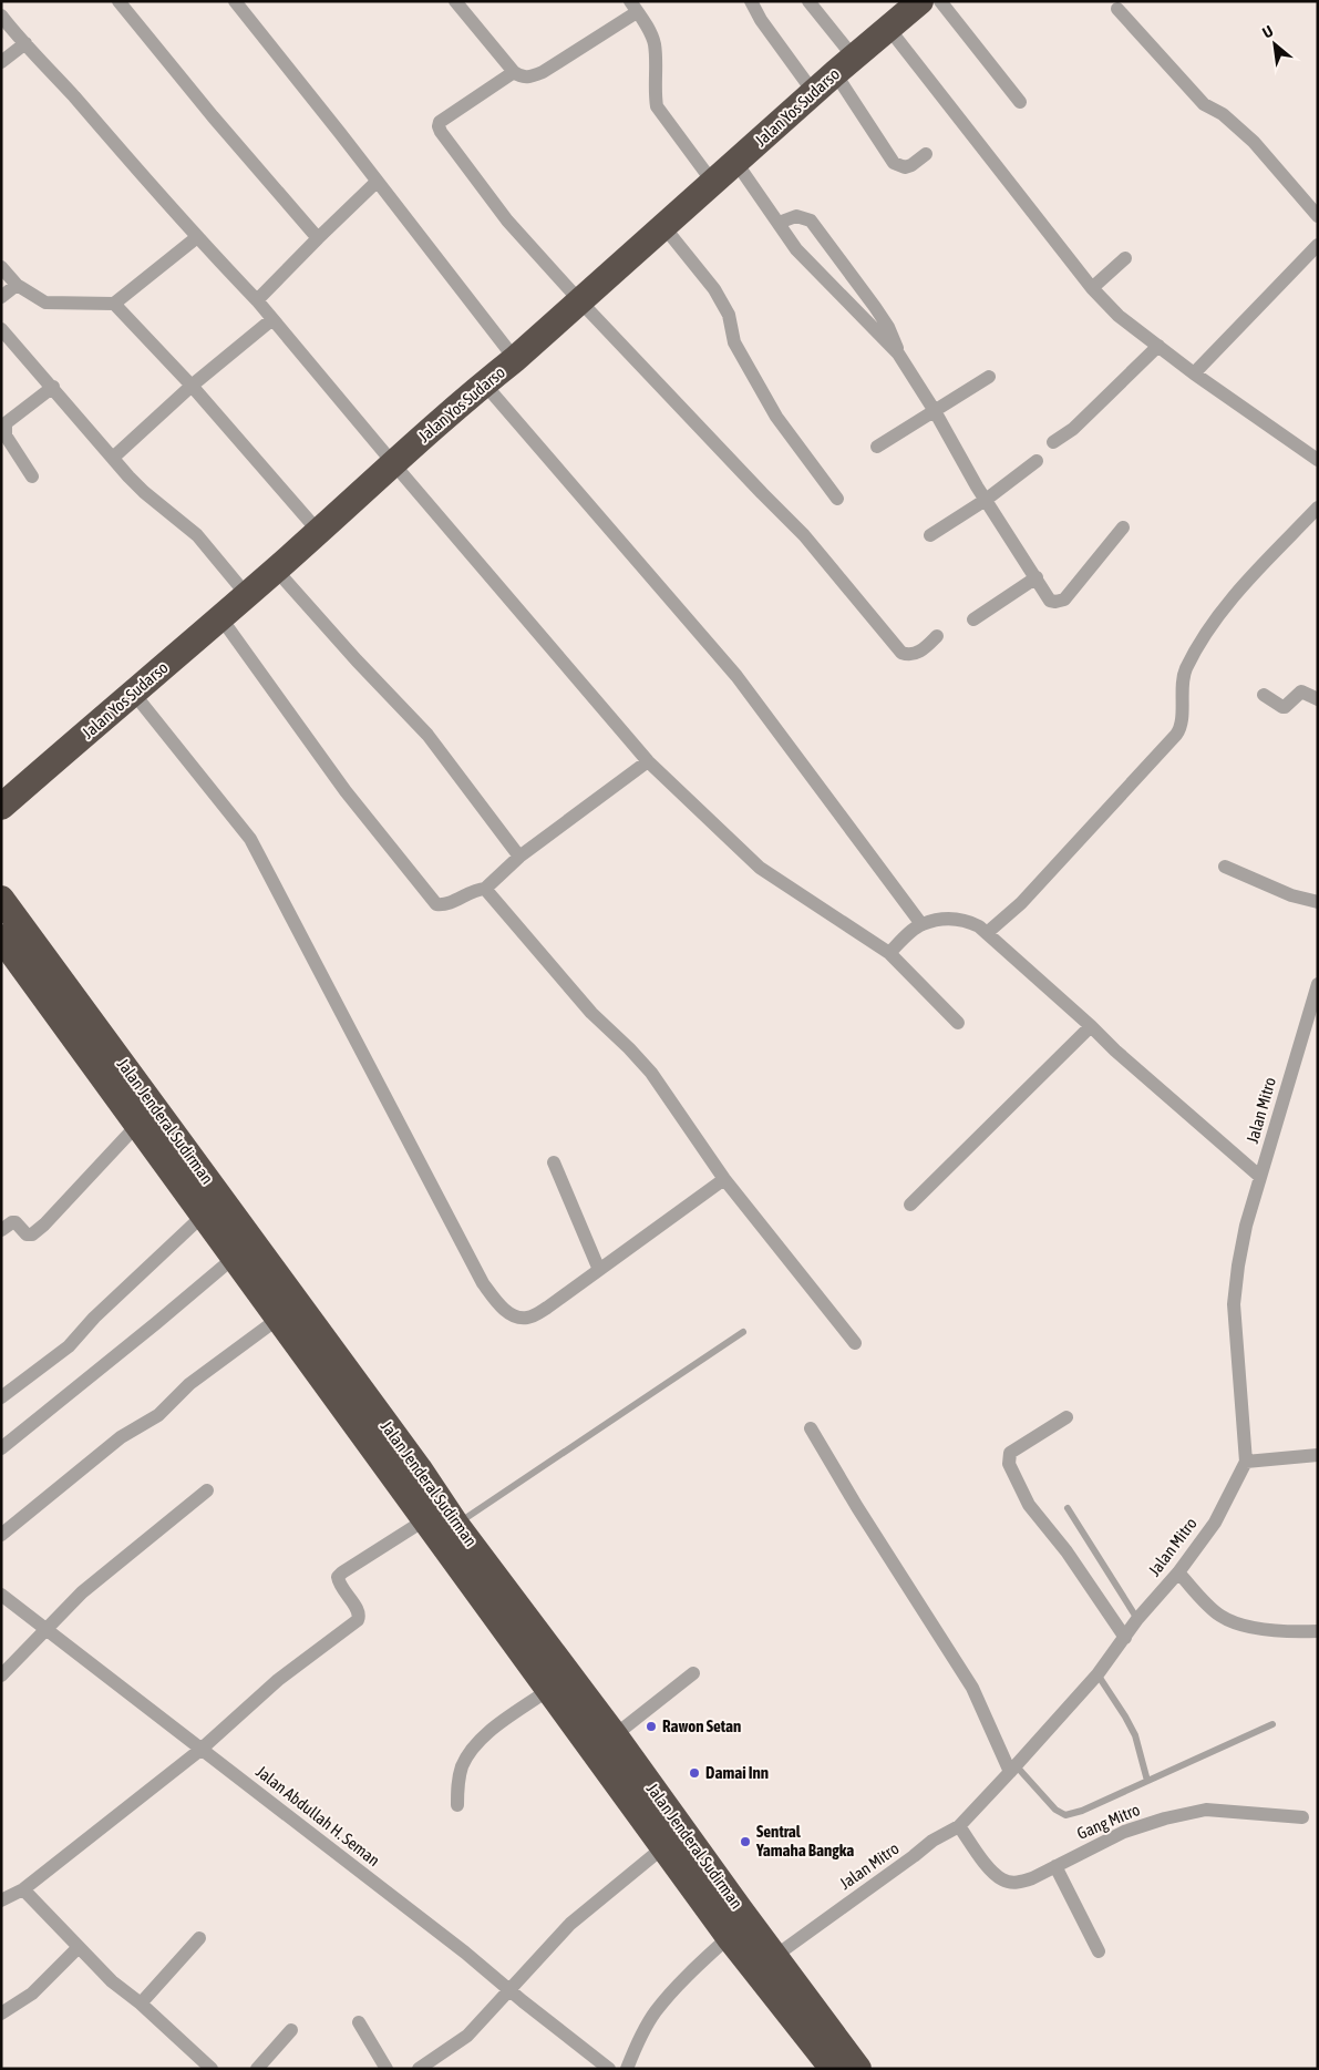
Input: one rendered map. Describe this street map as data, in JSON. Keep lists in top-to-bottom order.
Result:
{
  "streets": {
    "highway": ["Jalan Yos Sudarso", "Jalan Jenderal Sudirman"],
    "street": ["Jalan Mitro", "Jalan Abdullah H. Seman", "Gang Mitro"]
  },
  "crossings": [
    ["Jalan Mitro", "Jalan Jenderal Sudirman"],
    ["Jalan Mitro", "Gang Mitro"]
  ],
  "places": ["Rawon Setan", "Damai Inn", "Sentral Yamaha Bangka"],
  "north": "top left"
}
